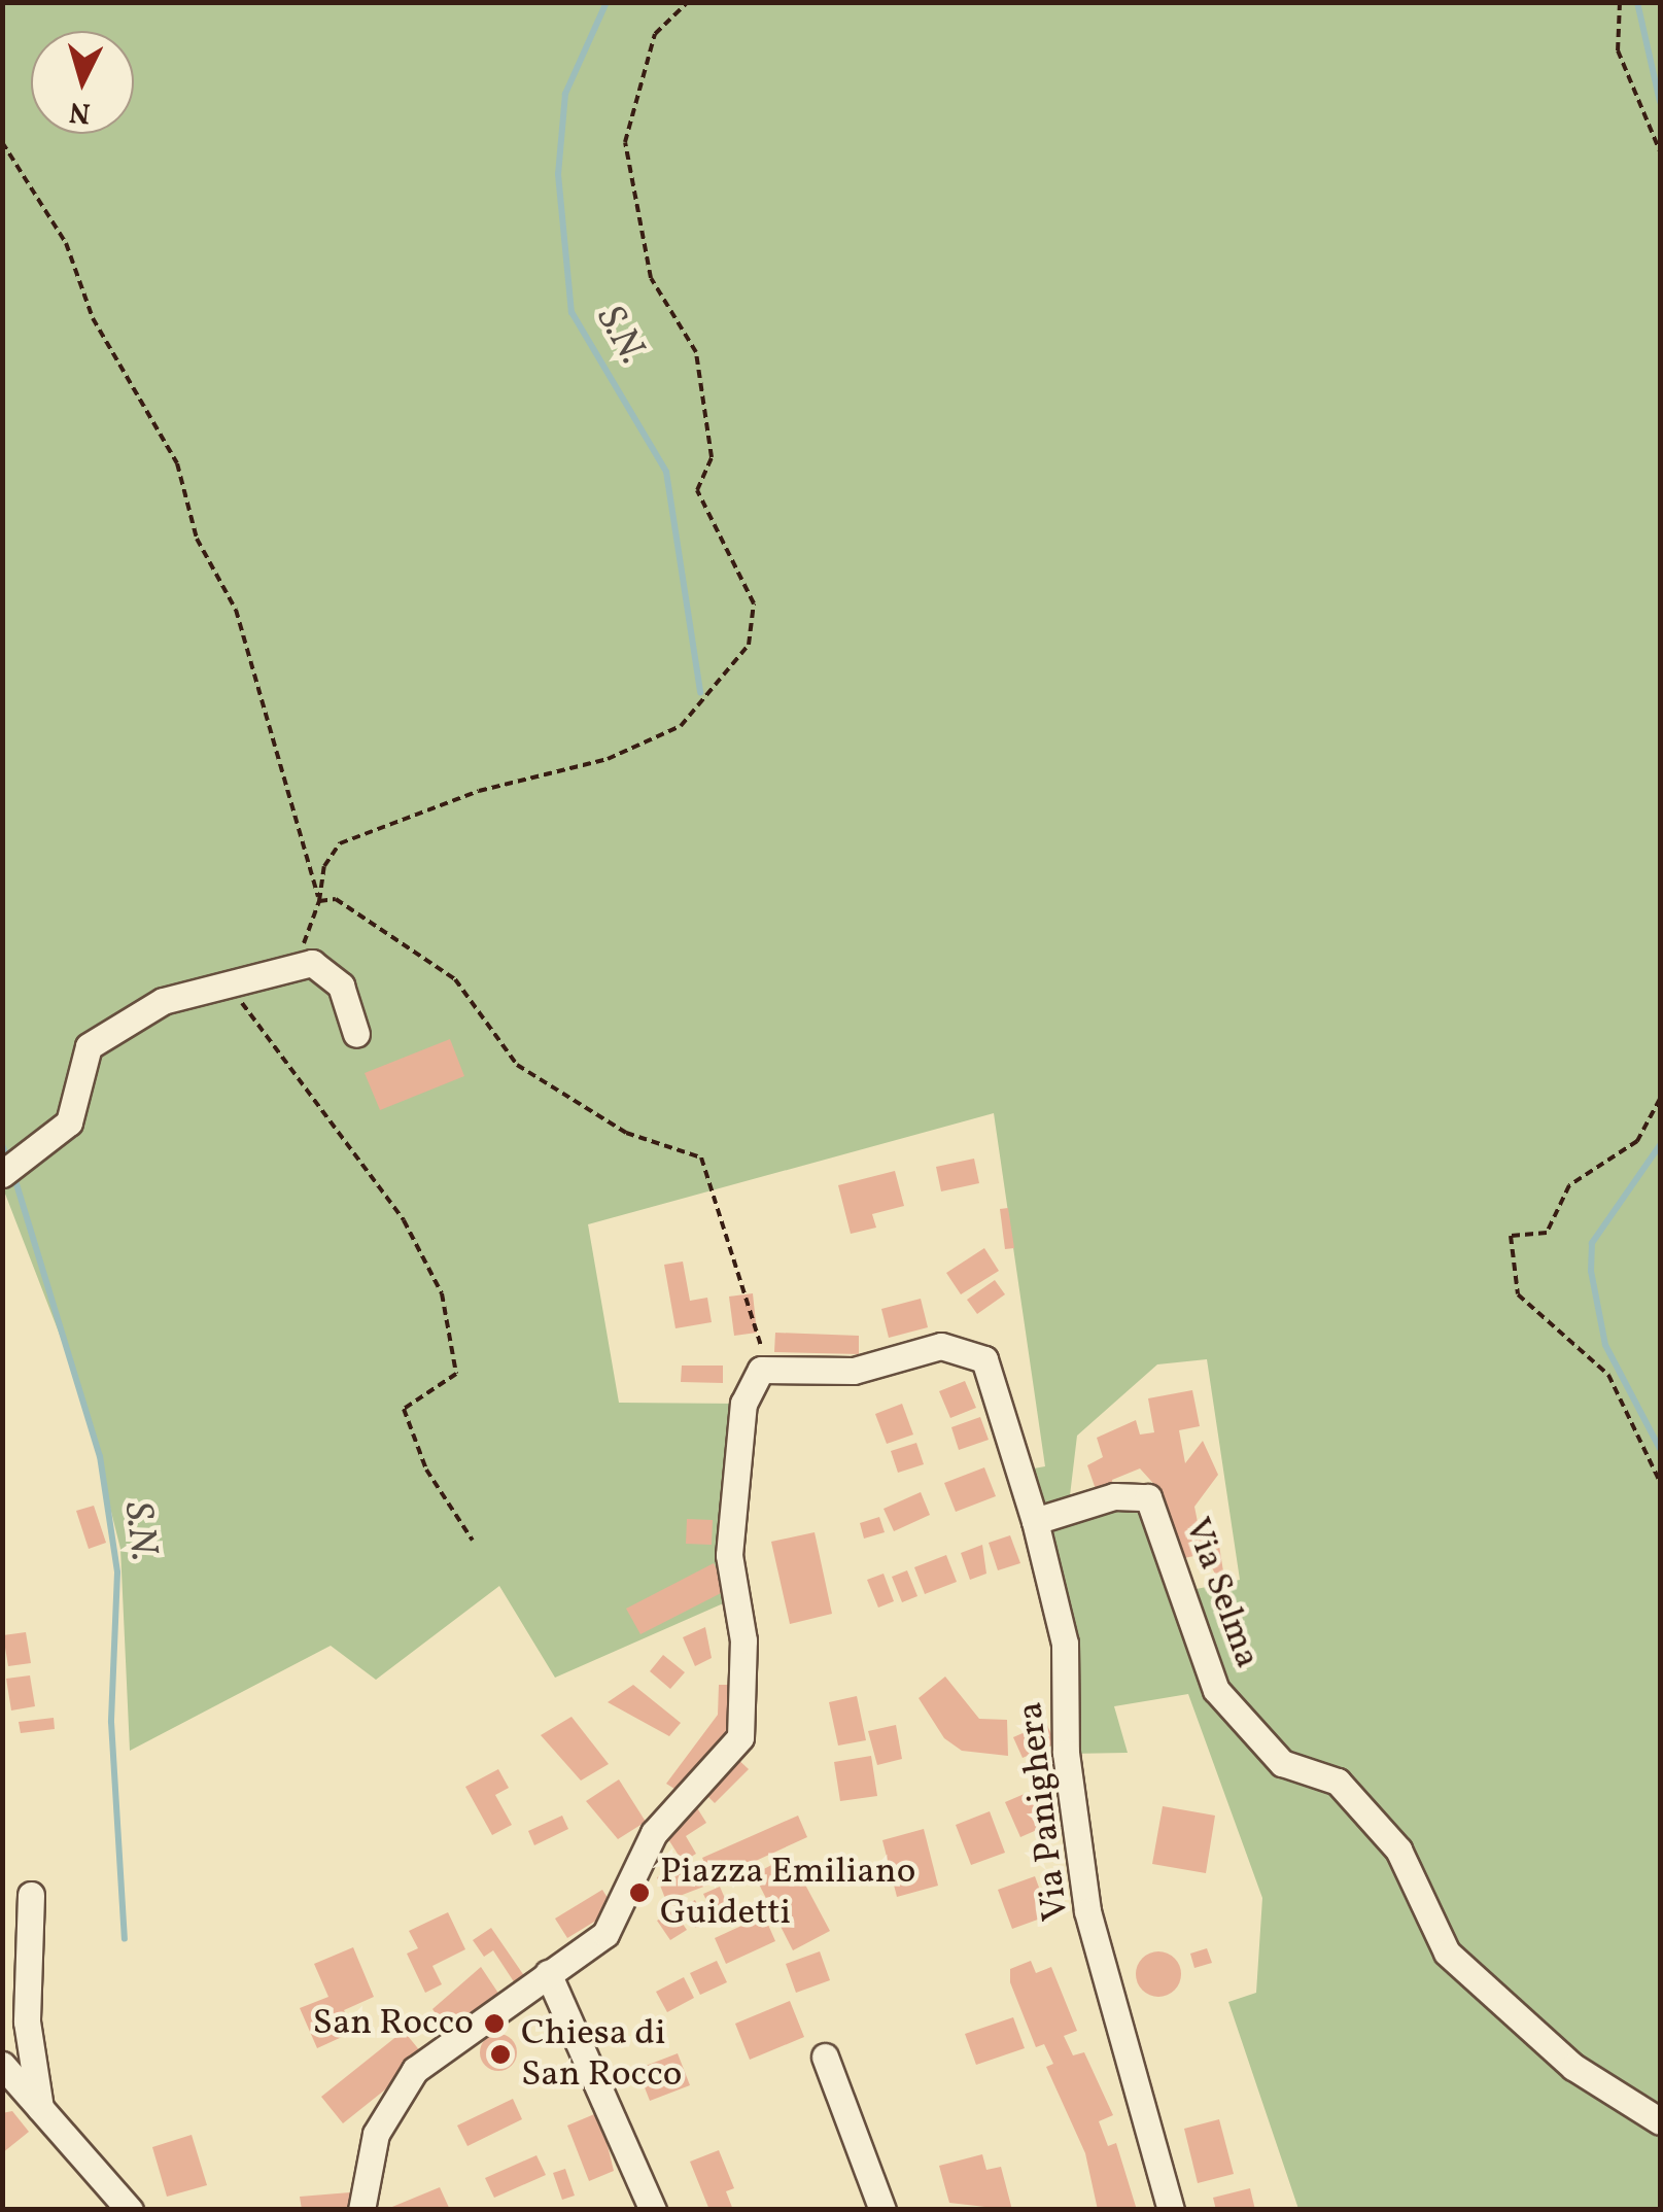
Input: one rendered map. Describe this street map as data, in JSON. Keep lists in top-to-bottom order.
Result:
{
  "streets": {
    "street": ["Via Selma", "Via Panighera"]
  },
  "crossings": [
    ["Via Selma", "Via Panighera"]
  ],
  "water": ["S.N."],
  "places": ["Piazza Emiliano Guidetti", "San Rocco", "Chiesa di San Rocco"],
  "north": "bottom"
}
